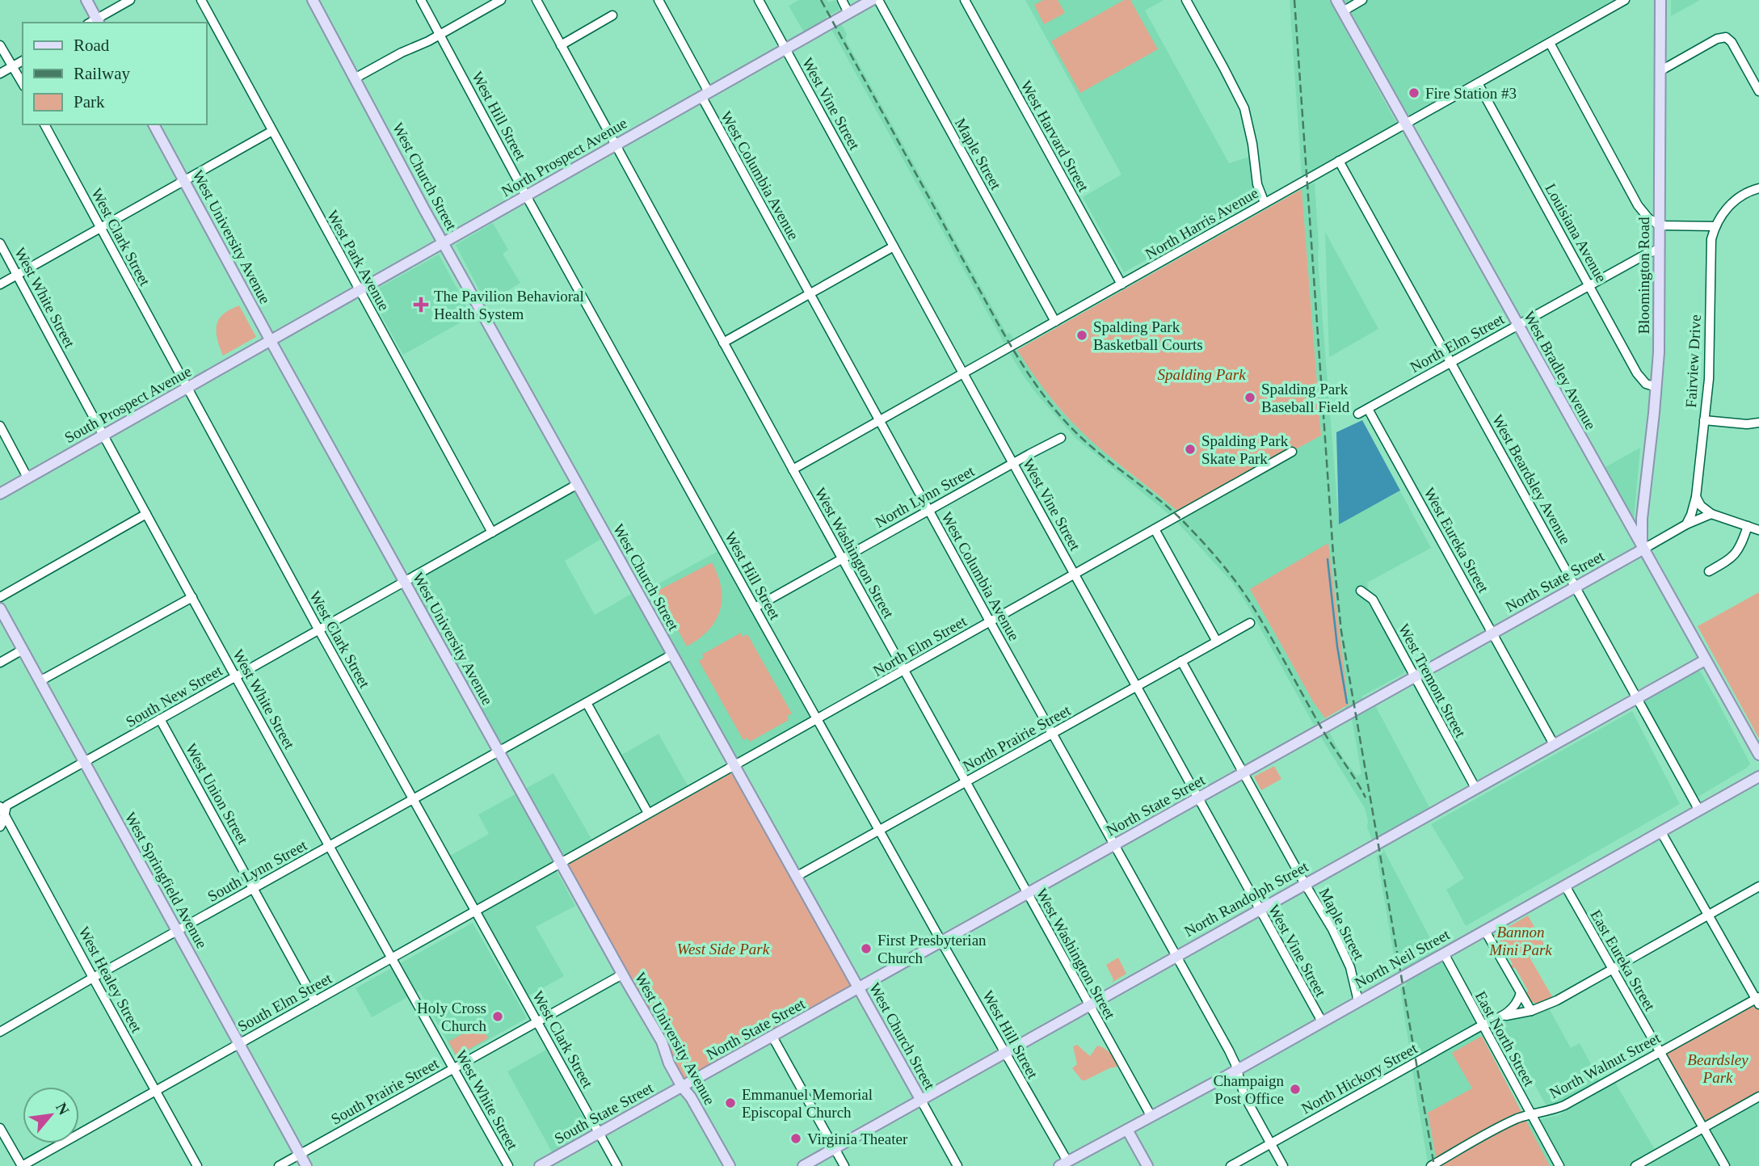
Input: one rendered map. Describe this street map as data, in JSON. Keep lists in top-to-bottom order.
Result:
{
  "streets": {
    "main road": [
      "North Prospect Avenue",
      "West Church Street",
      "West University Avenue",
      "Bloomington Road",
      "West Bradley Avenue",
      "South Prospect Avenue",
      "North State Street",
      "West Springfield Avenue",
      "North Randolph Street",
      "North Neil Street",
      "South State Street"
    ],
    "street": [
      "West Vine Street",
      "West Hill Street",
      "West Harvard Street",
      "Maple Street",
      "West Columbia Avenue",
      "North Harris Avenue",
      "Louisiana Avenue",
      "West Clark Street",
      "West Park Avenue",
      "West White Street",
      "North Elm Street",
      "Fairview Drive",
      "West Beardsley Avenue",
      "North Lynn Street",
      "West Eureka Street",
      "West Washington Street",
      "West Tremont Street",
      "South New Street",
      "North Prairie Street",
      "West Union Street",
      "South Lynn Street",
      "East Eureka Street",
      "West Healey Street",
      "South Elm Street",
      "East North Street",
      "North Walnut Street",
      "North Hickory Street",
      "South Prairie Street"
    ]
  },
  "crossings": [
    ["West Vine Street", "North Prospect Avenue"],
    ["West Vine Street", "North Harris Avenue"],
    ["West Vine Street", "North Elm Street"],
    ["West Vine Street", "North Lynn Street"],
    ["West Vine Street", "North State Street"],
    ["West Vine Street", "North Prairie Street"],
    ["West Vine Street", "North Randolph Street"],
    ["West Vine Street", "North Neil Street"],
    ["West Hill Street", "North Prospect Avenue"],
    ["West Hill Street", "North Elm Street"],
    ["West Hill Street", "North Lynn Street"],
    ["West Hill Street", "North State Street"],
    ["West Hill Street", "North Prairie Street"],
    ["West Hill Street", "North Randolph Street"],
    ["West Hill Street", "North Neil Street"],
    ["West Harvard Street", "North Harris Avenue"],
    ["Maple Street", "North Harris Avenue"],
    ["Maple Street", "North State Street"],
    ["Maple Street", "North Prairie Street"],
    ["Maple Street", "North Randolph Street"],
    ["Maple Street", "North Neil Street"],
    ["North Prospect Avenue", "West Columbia Avenue"],
    ["North Prospect Avenue", "West Church Street"],
    ["North Prospect Avenue", "West University Avenue"],
    ["North Prospect Avenue", "West Park Avenue"],
    ["North Prospect Avenue", "South Prospect Avenue"],
    ["North Prospect Avenue", "West Washington Street"],
    ["West Columbia Avenue", "North Harris Avenue"],
    ["West Columbia Avenue", "North Elm Street"],
    ["West Columbia Avenue", "North Lynn Street"],
    ["West Columbia Avenue", "North State Street"],
    ["West Columbia Avenue", "North Prairie Street"],
    ["West Columbia Avenue", "North Randolph Street"],
    ["West Columbia Avenue", "North Neil Street"],
    ["West Columbia Avenue", "North Hickory Street"],
    ["West Church Street", "North Elm Street"],
    ["West Church Street", "North State Street"],
    ["West Church Street", "South New Street"],
    ["West Church Street", "North Prairie Street"],
    ["West Church Street", "North Randolph Street"],
    ["North Harris Avenue", "Louisiana Avenue"],
    ["North Harris Avenue", "West Bradley Avenue"],
    ["North Harris Avenue", "West Beardsley Avenue"],
    ["North Harris Avenue", "West Washington Street"],
    ["Louisiana Avenue", "Bloomington Road"],
    ["Louisiana Avenue", "North Elm Street"],
    ["West Clark Street", "South Prospect Avenue"],
    ["West Clark Street", "South New Street"],
    ["West Clark Street", "South Lynn Street"],
    ["West Clark Street", "South Elm Street"],
    ["West Clark Street", "South Prairie Street"],
    ["West Clark Street", "South State Street"],
    ["West University Avenue", "North Elm Street"],
    ["West University Avenue", "South Prospect Avenue"],
    ["West University Avenue", "North State Street"],
    ["West University Avenue", "South New Street"],
    ["West University Avenue", "South Lynn Street"],
    ["West University Avenue", "South Elm Street"],
    ["West University Avenue", "South Prairie Street"],
    ["West University Avenue", "South State Street"],
    ["West Park Avenue", "South New Street"],
    ["Bloomington Road", "North Elm Street"],
    ["Bloomington Road", "West Bradley Avenue"],
    ["Bloomington Road", "North State Street"],
    ["West White Street", "South Prospect Avenue"],
    ["West White Street", "South New Street"],
    ["West White Street", "South Lynn Street"],
    ["West White Street", "South Elm Street"],
    ["West White Street", "South Prairie Street"],
    ["North Elm Street", "West Bradley Avenue"],
    ["North Elm Street", "West Beardsley Avenue"],
    ["North Elm Street", "West Eureka Street"],
    ["North Elm Street", "West Washington Street"],
    ["North Elm Street", "South Elm Street"],
    ["West Bradley Avenue", "North State Street"],
    ["West Bradley Avenue", "North Randolph Street"],
    ["West Beardsley Avenue", "North State Street"],
    ["West Beardsley Avenue", "North Randolph Street"],
    ["West Beardsley Avenue", "North Neil Street"],
    ["North Lynn Street", "West Washington Street"],
    ["West Eureka Street", "North State Street"],
    ["West Eureka Street", "North Randolph Street"],
    ["West Washington Street", "North State Street"],
    ["West Washington Street", "North Prairie Street"],
    ["West Washington Street", "North Randolph Street"],
    ["West Washington Street", "North Neil Street"],
    ["North State Street", "West Tremont Street"],
    ["North State Street", "South State Street"],
    ["West Tremont Street", "North Randolph Street"],
    ["South New Street", "West Union Street"],
    ["South New Street", "West Springfield Avenue"],
    ["South New Street", "West Healey Street"],
    ["West Union Street", "South Lynn Street"],
    ["West Union Street", "South Elm Street"],
    ["South Lynn Street", "West Springfield Avenue"],
    ["South Lynn Street", "West Healey Street"],
    ["West Springfield Avenue", "South Elm Street"],
    ["West Springfield Avenue", "South Prairie Street"],
    ["North Neil Street", "East Eureka Street"],
    ["North Neil Street", "East North Street"],
    ["East Eureka Street", "North Walnut Street"],
    ["East Eureka Street", "North Hickory Street"],
    ["West Healey Street", "South Elm Street"],
    ["East North Street", "North Walnut Street"],
    ["East North Street", "North Hickory Street"]
  ],
  "parks": [
    "Spalding Park",
    "Bannon Mini Park",
    "West Side Park",
    "Beardsley Park"
  ],
  "places": {
    "other": [
      "Fire Station #3",
      "Spalding Park Basketball Courts",
      "Spalding Park Baseball Field",
      "Spalding Park Skate Park",
      "First Presbyterian Church",
      "Holy Cross Church",
      "Champaign Post Office",
      "Emmanuel Memorial Episcopal Church",
      "Virginia Theater"
    ],
    "health": ["The Pavilion Behavioral Health System"]
  },
  "legend": ["Road", "Railway", "Park"],
  "north": "top right"
}
